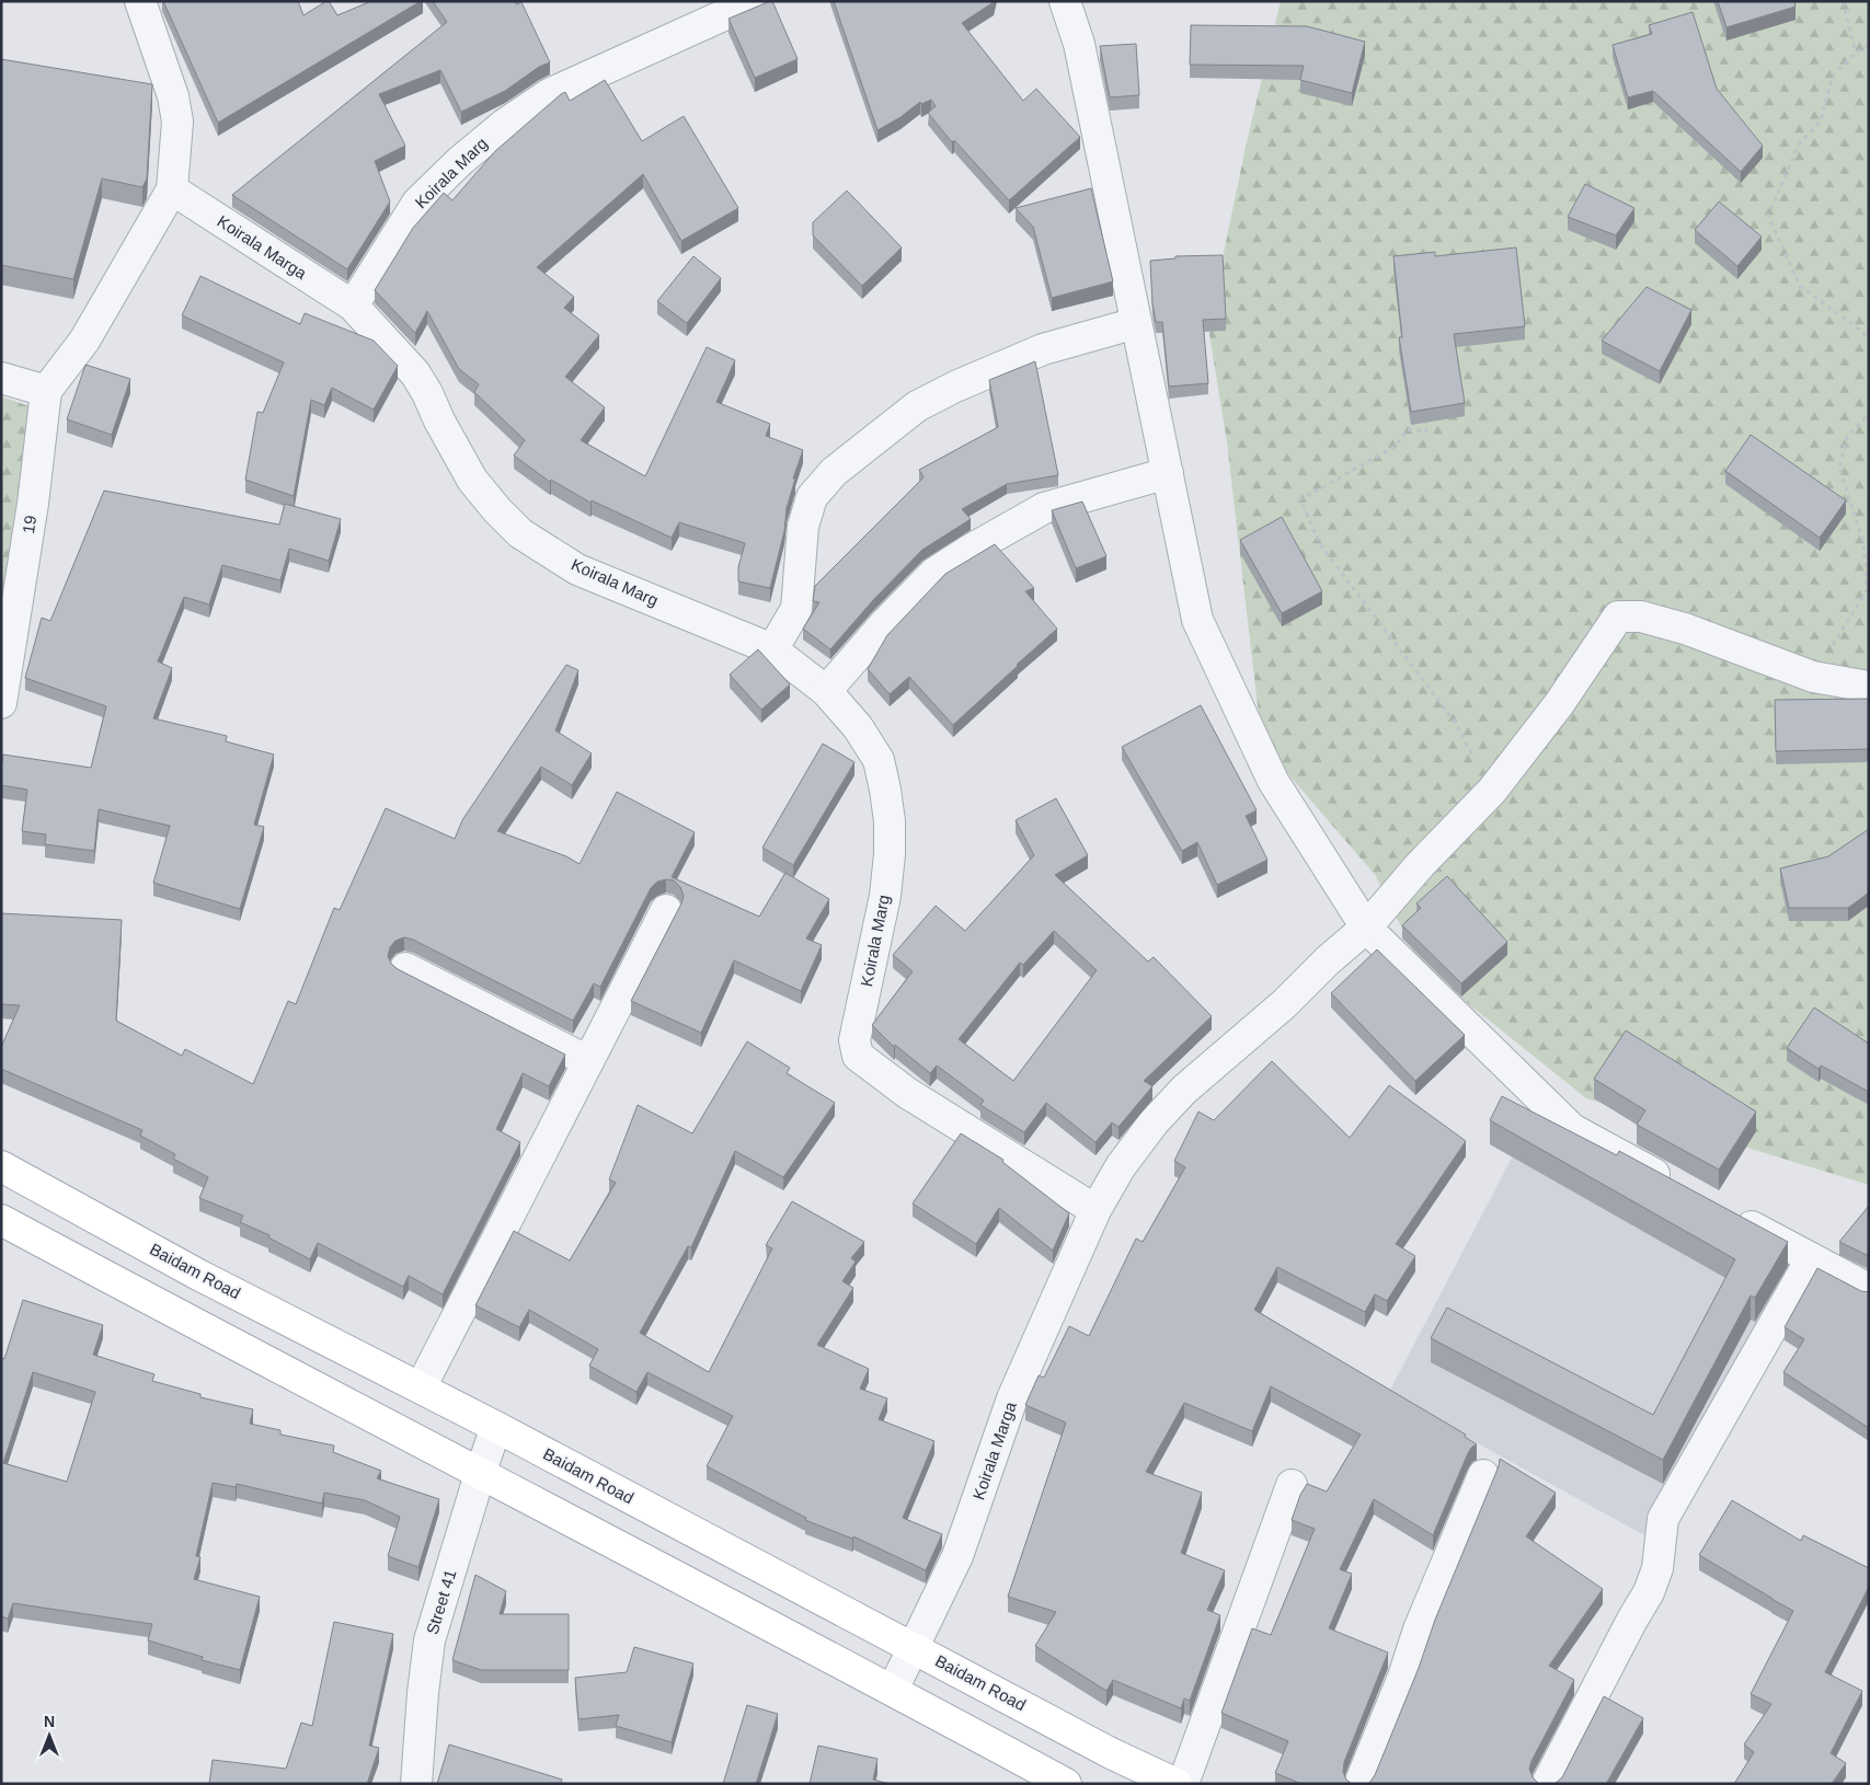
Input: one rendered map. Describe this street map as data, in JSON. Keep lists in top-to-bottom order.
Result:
{
  "streets": {
    "main road": ["Baidam Road"],
    "street": [
      "Koirala Marg",
      "Koirala Marga",
      "19",
      "Street 41"
    ]
  },
  "crossings": [
    ["Koirala Marg", "Koirala Marga"],
    ["Koirala Marga", "Baidam Road"],
    ["Baidam Road", "Street 41"]
  ],
  "north": "top"
}
